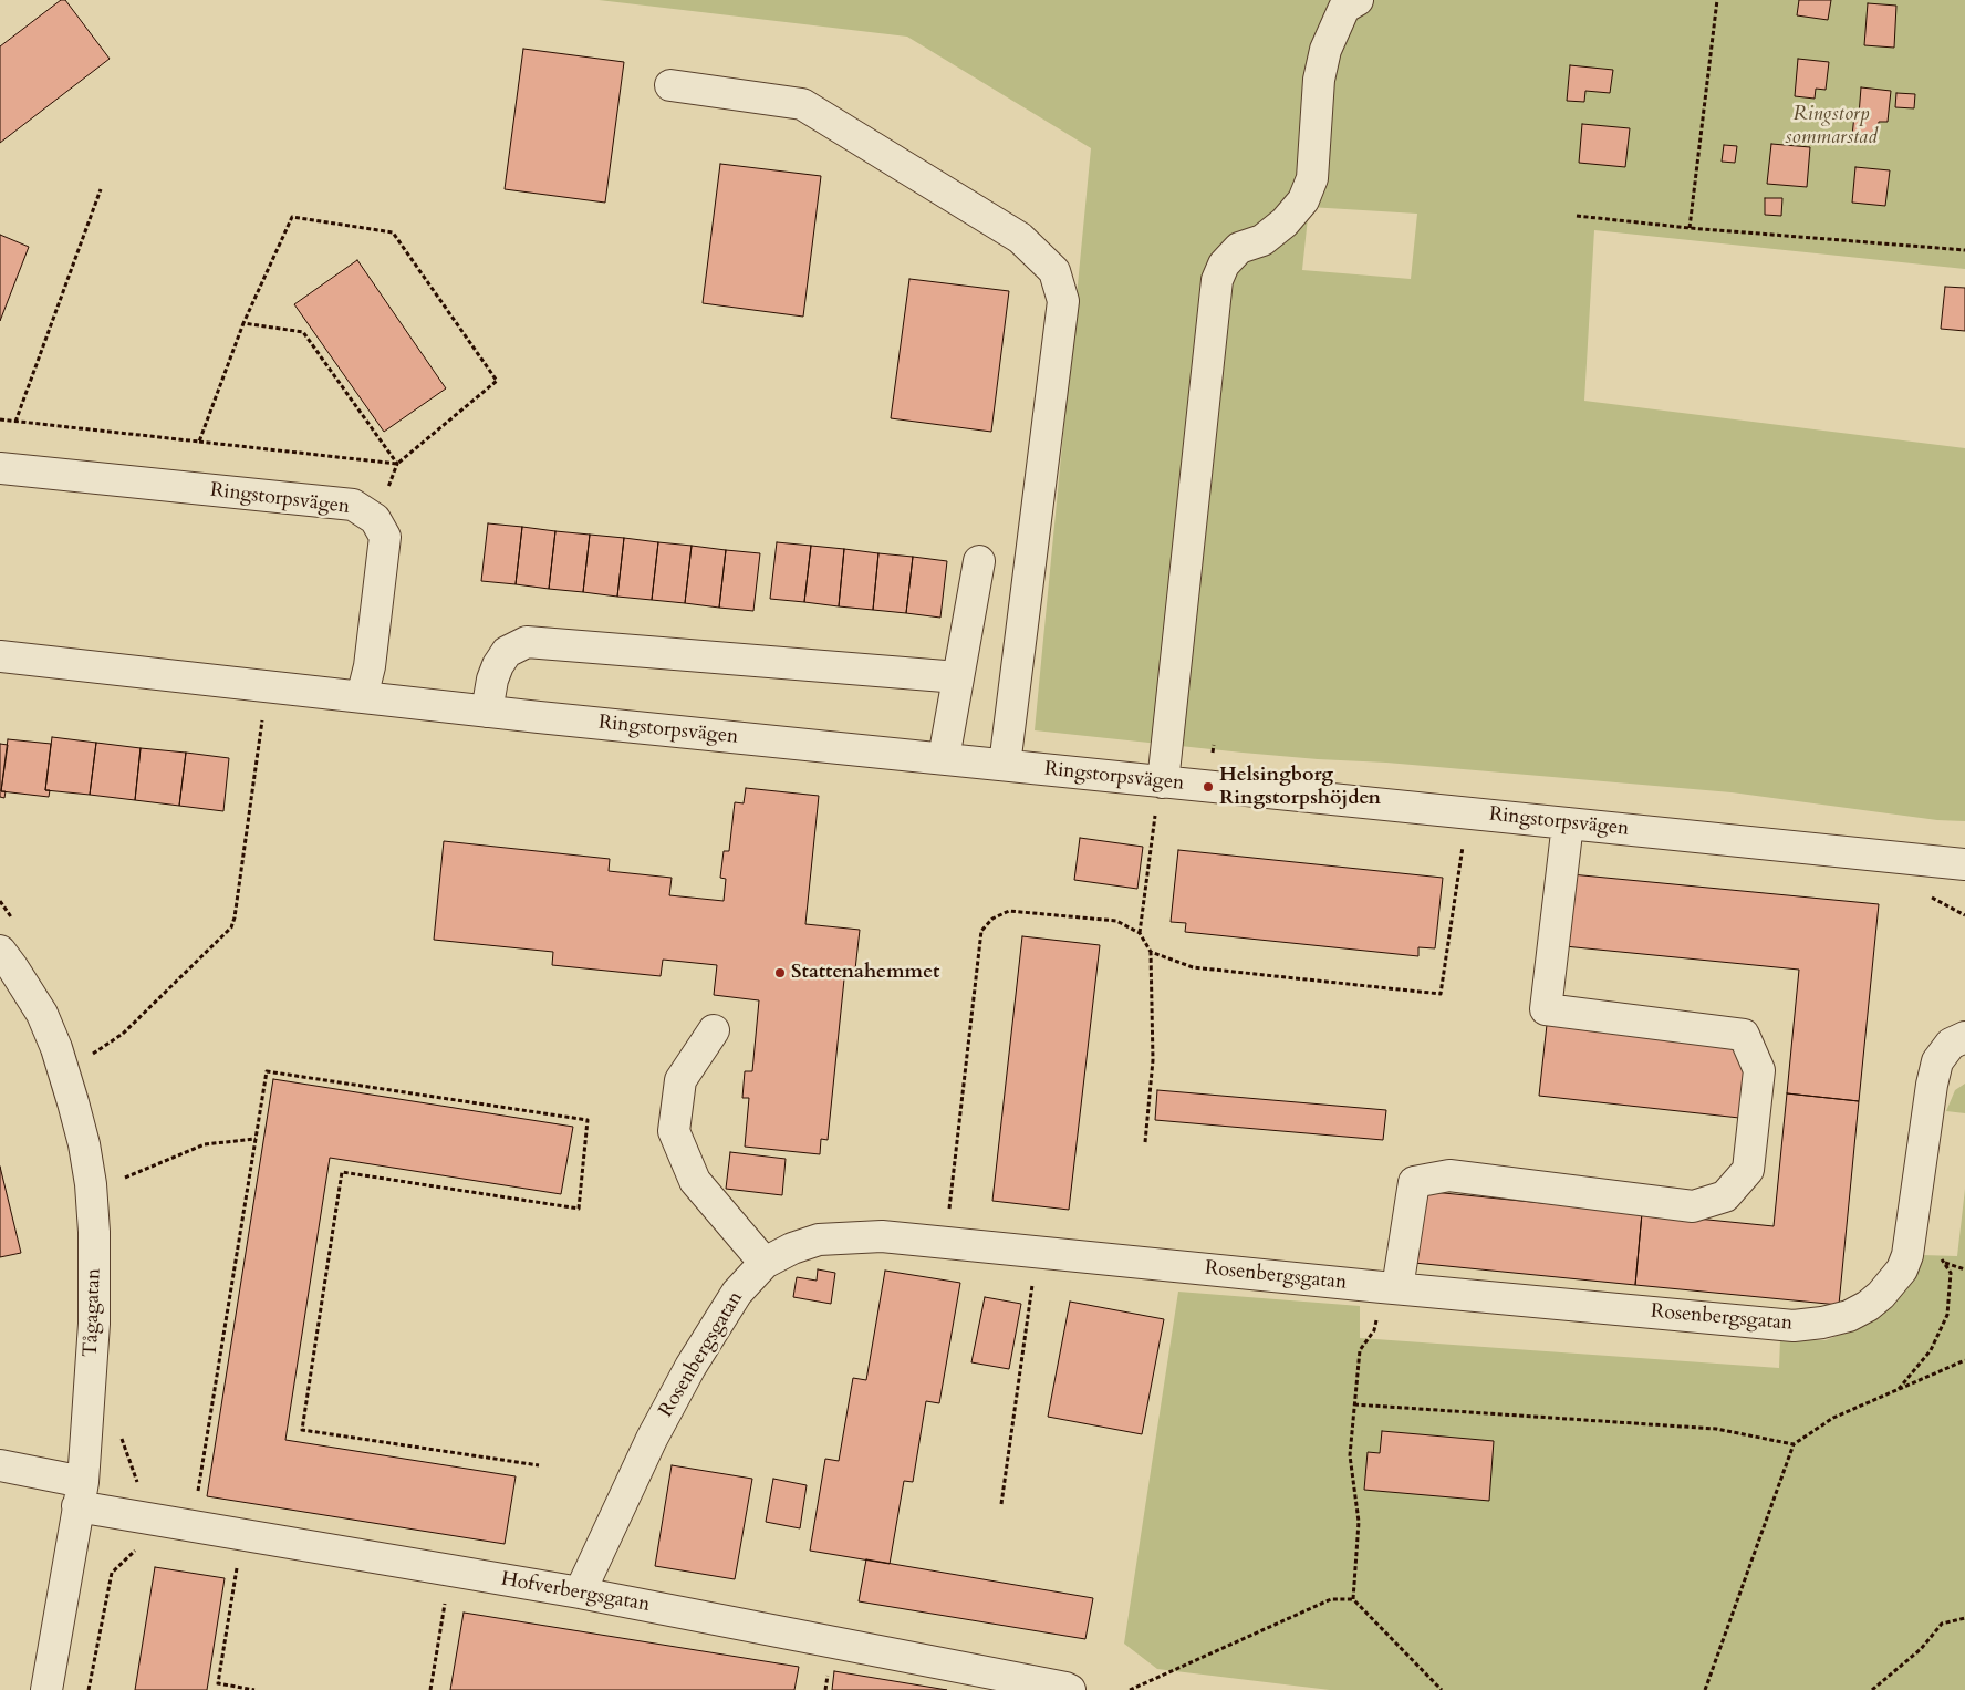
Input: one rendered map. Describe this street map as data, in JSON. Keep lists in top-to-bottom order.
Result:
{
  "streets": {
    "street": [
      "Ringstorpsvägen",
      "Rosenbergsgatan",
      "Tågagatan",
      "Hofverbergsgatan"
    ]
  },
  "crossings": [
    ["Rosenbergsgatan", "Hofverbergsgatan"],
    ["Tågagatan", "Hofverbergsgatan"]
  ],
  "parks": ["Ringstorp sommarstad"],
  "places": ["Helsingborg Ringstorpshöjden", "Stattenahemmet"]
}
